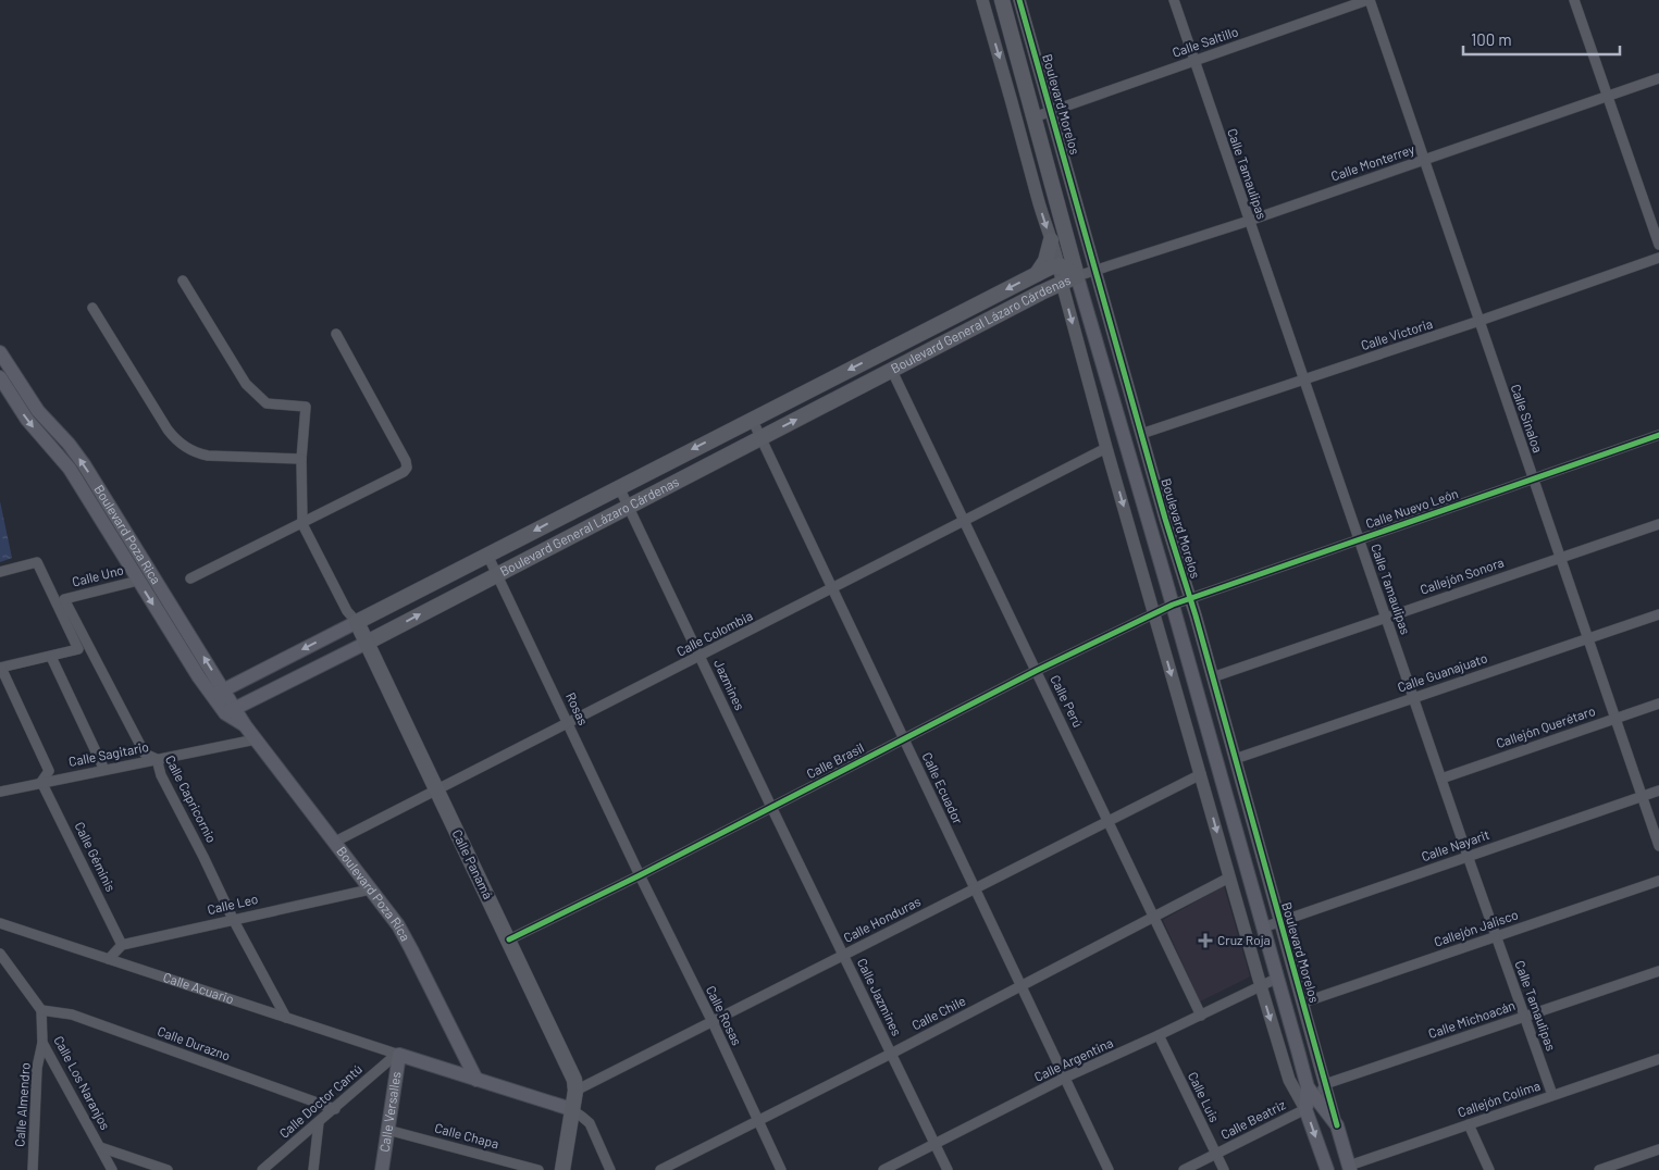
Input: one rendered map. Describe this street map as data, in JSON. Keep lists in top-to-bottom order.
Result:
{
  "streets": {
    "main road": [
      "Boulevard Morelos",
      "Boulevard General Lázaro Cárdenas",
      "Boulevard Poza Rica",
      "Calle Panamá",
      "Calle Acuario",
      "Calle Versalles"
    ],
    "street": [
      "Calle Saltillo",
      "Calle Monterrey",
      "Calle Tamaulipas",
      "Calle Victoria",
      "Calle Sinaloa",
      "Calle Nuevo León",
      "Calle Uno",
      "Callejón Sonora",
      "Calle Colombia",
      "Calle Guanajuato",
      "Jazmines",
      "Calle Perú",
      "Rosas",
      "Callejón Querétaro",
      "Calle Sagitario",
      "Calle Brasil",
      "Calle Ecuador",
      "Calle Capricornio",
      "Calle Nayarit",
      "Calle Géminis",
      "Calle Leo",
      "Calle Honduras",
      "Callejón Jalisco",
      "Calle Jazmines",
      "Calle Chile",
      "Calle Rosas",
      "Calle Michoacán",
      "Calle Durazno",
      "Calle Argentina",
      "Calle Los Naranjos",
      "Calle Luis",
      "Callejón Colima",
      "Calle Doctor Cantú",
      "Calle Almendro",
      "Calle Beatriz",
      "Calle Chapa"
    ]
  },
  "crossings": [
    ["Calle Saltillo", "Boulevard Morelos"],
    ["Calle Saltillo", "Calle Tamaulipas"],
    ["Calle Saltillo", "Calle Sinaloa"],
    ["Boulevard Morelos", "Calle Monterrey"],
    ["Boulevard Morelos", "Boulevard General Lázaro Cárdenas"],
    ["Boulevard Morelos", "Calle Victoria"],
    ["Boulevard Morelos", "Calle Nuevo León"],
    ["Boulevard Morelos", "Callejón Sonora"],
    ["Boulevard Morelos", "Calle Colombia"],
    ["Boulevard Morelos", "Calle Guanajuato"],
    ["Boulevard Morelos", "Calle Brasil"],
    ["Boulevard Morelos", "Calle Nayarit"],
    ["Boulevard Morelos", "Calle Honduras"],
    ["Boulevard Morelos", "Callejón Jalisco"],
    ["Boulevard Morelos", "Calle Chile"],
    ["Boulevard Morelos", "Calle Michoacán"],
    ["Boulevard Morelos", "Calle Argentina"],
    ["Boulevard Morelos", "Callejón Colima"],
    ["Boulevard Morelos", "Calle Beatriz"],
    ["Calle Monterrey", "Calle Tamaulipas"],
    ["Calle Monterrey", "Boulevard General Lázaro Cárdenas"],
    ["Calle Monterrey", "Calle Sinaloa"],
    ["Calle Tamaulipas", "Calle Victoria"],
    ["Calle Tamaulipas", "Calle Nuevo León"],
    ["Calle Tamaulipas", "Callejón Sonora"],
    ["Calle Tamaulipas", "Calle Guanajuato"],
    ["Calle Tamaulipas", "Callejón Querétaro"],
    ["Calle Tamaulipas", "Calle Nayarit"],
    ["Calle Tamaulipas", "Callejón Jalisco"],
    ["Calle Tamaulipas", "Calle Michoacán"],
    ["Calle Tamaulipas", "Callejón Colima"],
    ["Boulevard General Lázaro Cárdenas", "Boulevard Poza Rica"],
    ["Boulevard General Lázaro Cárdenas", "Jazmines"],
    ["Boulevard General Lázaro Cárdenas", "Calle Perú"],
    ["Boulevard General Lázaro Cárdenas", "Rosas"],
    ["Boulevard General Lázaro Cárdenas", "Calle Ecuador"],
    ["Boulevard General Lázaro Cárdenas", "Calle Panamá"],
    ["Calle Victoria", "Calle Sinaloa"],
    ["Calle Sinaloa", "Calle Nuevo León"],
    ["Calle Sinaloa", "Callejón Sonora"],
    ["Calle Sinaloa", "Calle Guanajuato"],
    ["Calle Sinaloa", "Callejón Querétaro"],
    ["Calle Sinaloa", "Calle Nayarit"],
    ["Calle Nuevo León", "Calle Brasil"],
    ["Boulevard Poza Rica", "Calle Uno"],
    ["Boulevard Poza Rica", "Calle Colombia"],
    ["Boulevard Poza Rica", "Calle Sagitario"],
    ["Boulevard Poza Rica", "Calle Leo"],
    ["Boulevard Poza Rica", "Calle Acuario"],
    ["Calle Uno", "Calle Capricornio"],
    ["Calle Colombia", "Jazmines"],
    ["Calle Colombia", "Calle Perú"],
    ["Calle Colombia", "Rosas"],
    ["Calle Colombia", "Calle Ecuador"],
    ["Calle Colombia", "Calle Panamá"],
    ["Jazmines", "Calle Brasil"],
    ["Jazmines", "Calle Jazmines"],
    ["Calle Perú", "Calle Brasil"],
    ["Calle Perú", "Calle Honduras"],
    ["Calle Perú", "Calle Chile"],
    ["Calle Perú", "Calle Argentina"],
    ["Rosas", "Calle Brasil"],
    ["Rosas", "Calle Rosas"],
    ["Calle Sagitario", "Calle Capricornio"],
    ["Calle Sagitario", "Calle Géminis"],
    ["Calle Brasil", "Calle Ecuador"],
    ["Calle Brasil", "Calle Panamá"],
    ["Calle Brasil", "Calle Jazmines"],
    ["Calle Brasil", "Calle Rosas"],
    ["Calle Ecuador", "Calle Honduras"],
    ["Calle Ecuador", "Calle Chile"],
    ["Calle Ecuador", "Calle Argentina"],
    ["Calle Capricornio", "Calle Leo"],
    ["Calle Capricornio", "Calle Acuario"],
    ["Calle Géminis", "Calle Leo"],
    ["Calle Panamá", "Calle Honduras"],
    ["Calle Panamá", "Calle Acuario"],
    ["Calle Honduras", "Calle Jazmines"],
    ["Calle Honduras", "Calle Rosas"],
    ["Calle Acuario", "Calle Doctor Cantú"],
    ["Calle Acuario", "Calle Versalles"],
    ["Calle Jazmines", "Calle Chile"],
    ["Calle Jazmines", "Calle Argentina"],
    ["Calle Chile", "Calle Rosas"],
    ["Calle Durazno", "Calle Los Naranjos"],
    ["Calle Durazno", "Calle Doctor Cantú"],
    ["Calle Argentina", "Calle Luis"],
    ["Calle Los Naranjos", "Calle Almendro"],
    ["Calle Luis", "Calle Beatriz"],
    ["Calle Doctor Cantú", "Calle Versalles"],
    ["Calle Versalles", "Calle Chapa"]
  ],
  "places": {
    "health": ["Cruz Roja"]
  },
  "scale_bar": "100 m"
}
